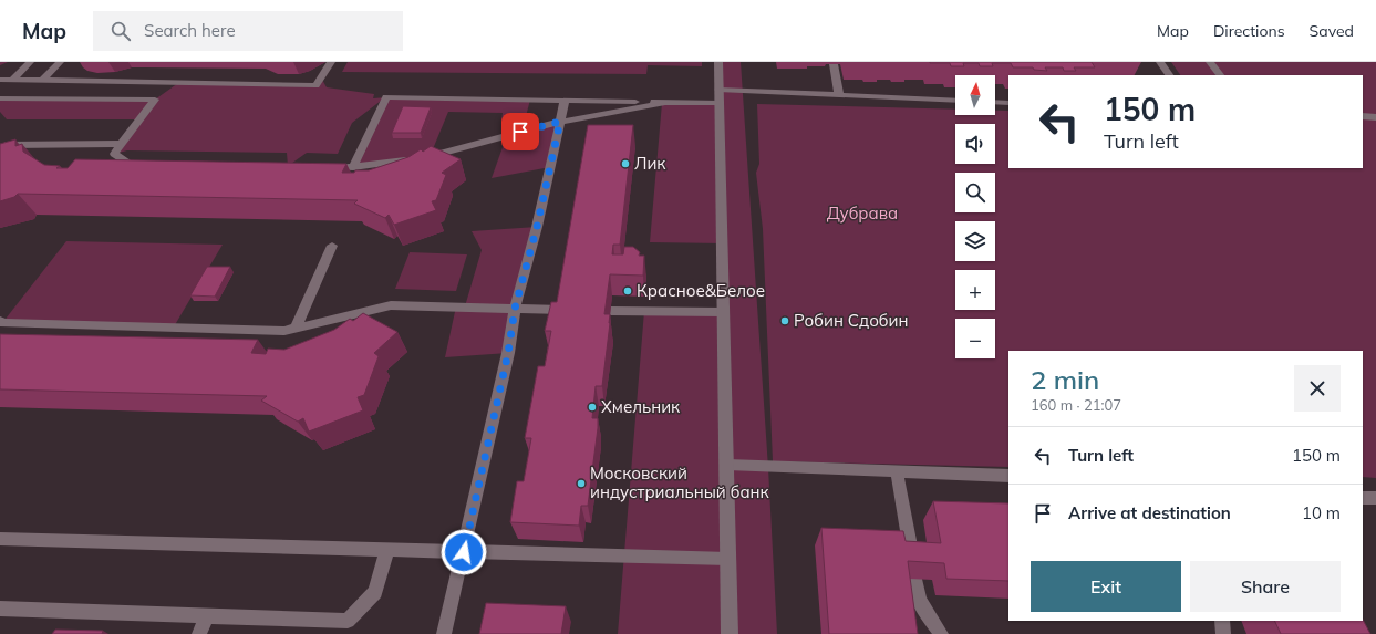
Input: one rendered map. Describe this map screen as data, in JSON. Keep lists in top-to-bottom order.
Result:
{
  "parks": ["Дубрава"],
  "places": [
    "Лик",
    "Красное&Белое",
    "Робин Сдобин",
    "Хмельник",
    "Московский индустриальный банк"
  ],
  "north": "top",
  "page": {
    "header": "Map",
    "search": "Search here",
    "nav": ["Map", "Directions", "Saved"],
    "map_buttons": ["+", "−"],
    "turn": ["150 m", "Turn left"],
    "heading": ["2 min", "160 m · 21:07"],
    "list": [
      {
        "name": "Turn left",
        "value": "150 m"
      },
      {
        "name": "Arrive at destination",
        "value": "10 m"
      }
    ],
    "buttons": ["Exit", "Share"]
  }
}
